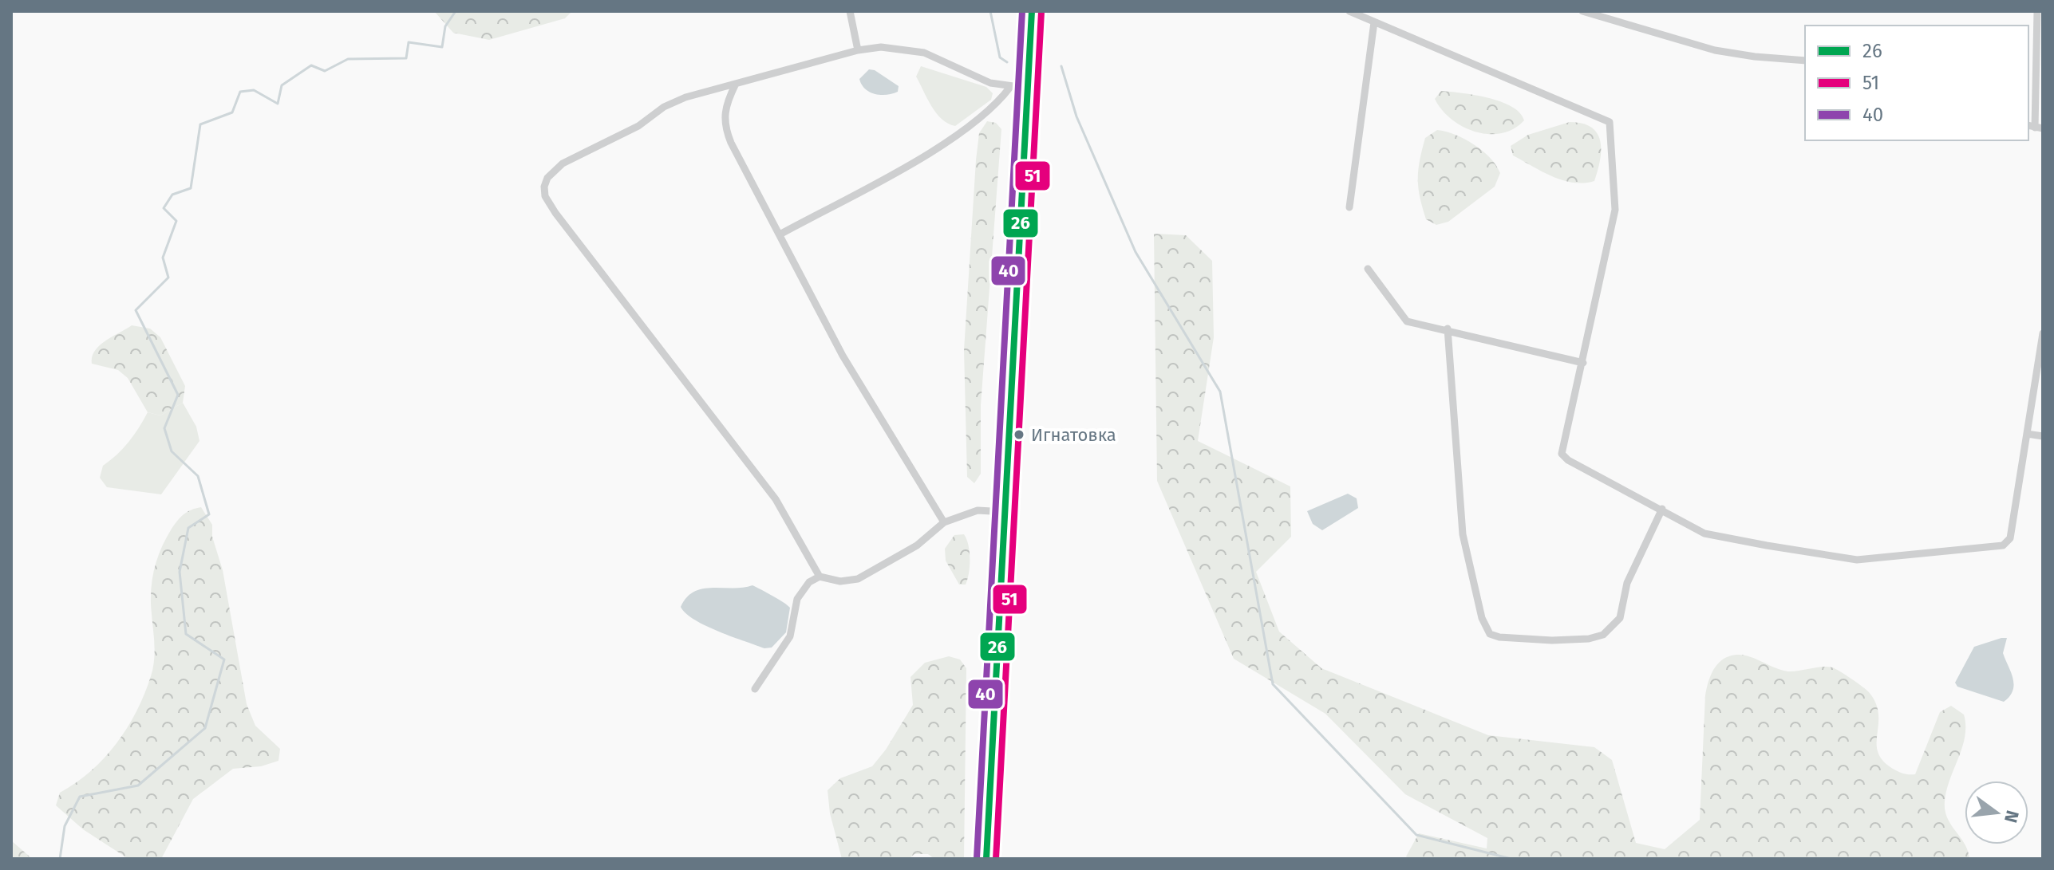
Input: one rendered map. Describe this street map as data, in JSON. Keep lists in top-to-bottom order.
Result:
{
  "places": ["Игнатовка"],
  "lines": ["transit line 26", "transit line 40", "transit line 51"],
  "legend": ["26", "51", "40"],
  "north": "right"
}
